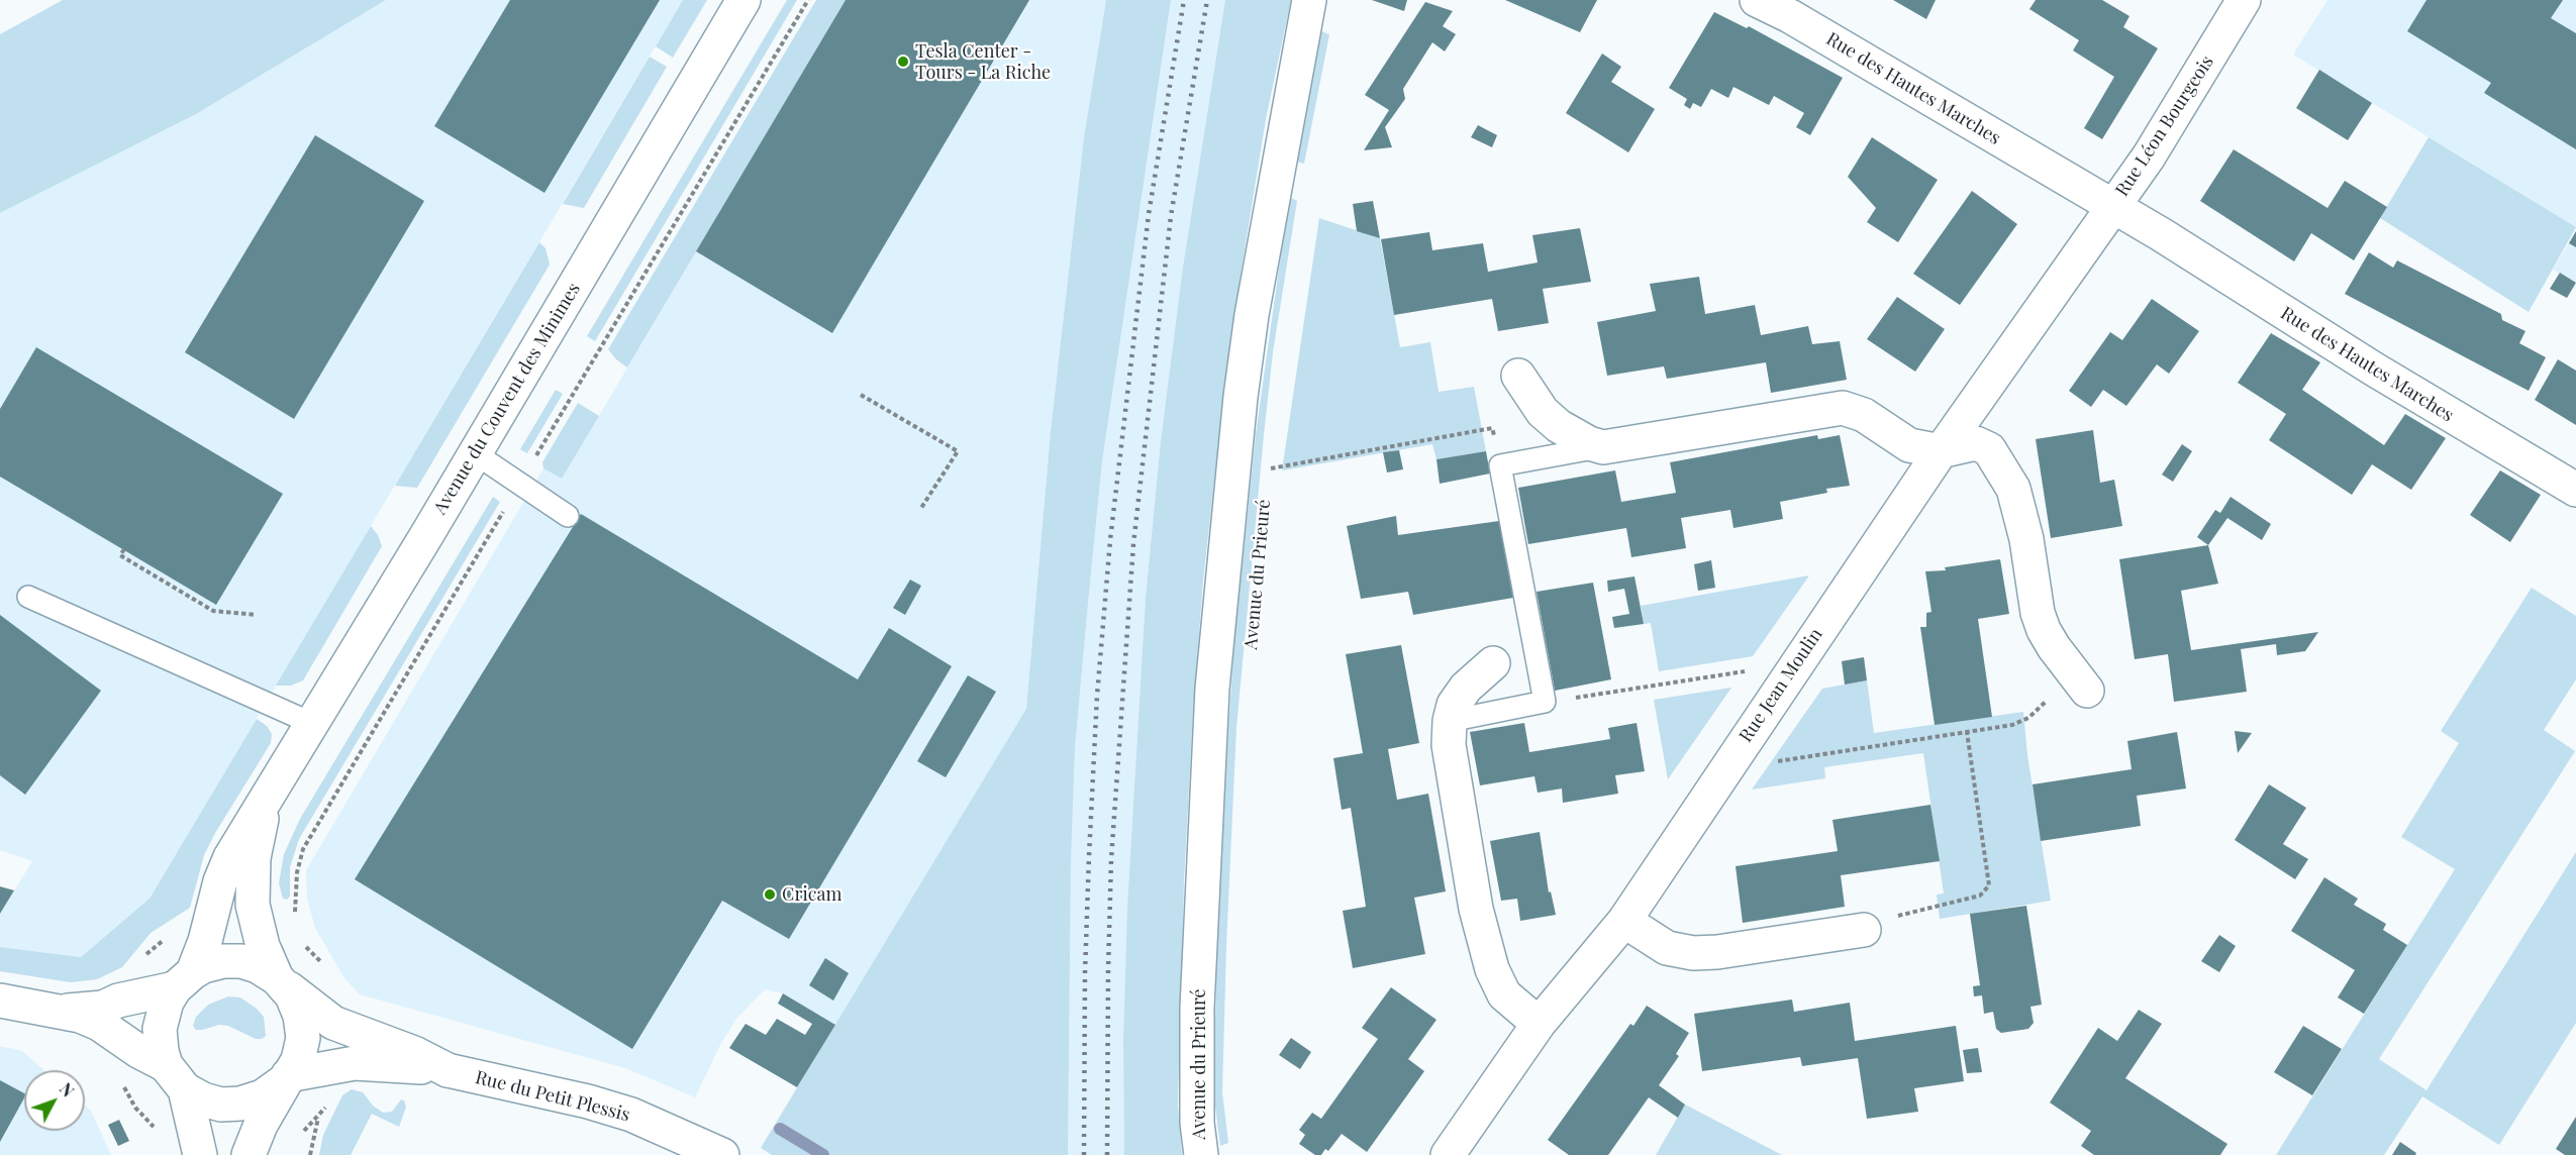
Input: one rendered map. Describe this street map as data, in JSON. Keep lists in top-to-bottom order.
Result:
{
  "streets": {
    "street": [
      "Rue des Hautes Marches",
      "Rue Léon Bourgeois",
      "Avenue du Couvent des Minimes",
      "Avenue du Prieuré",
      "Rue Jean Moulin",
      "Rue du Petit Plessis"
    ]
  },
  "crossings": [
    ["Rue des Hautes Marches", "Rue Léon Bourgeois"],
    ["Rue Léon Bourgeois", "Rue Jean Moulin"],
    ["Avenue du Couvent des Minimes", "Rue du Petit Plessis"]
  ],
  "places": ["Tesla Center - Tours - La Riche", "Cricam"],
  "north": "top right"
}
